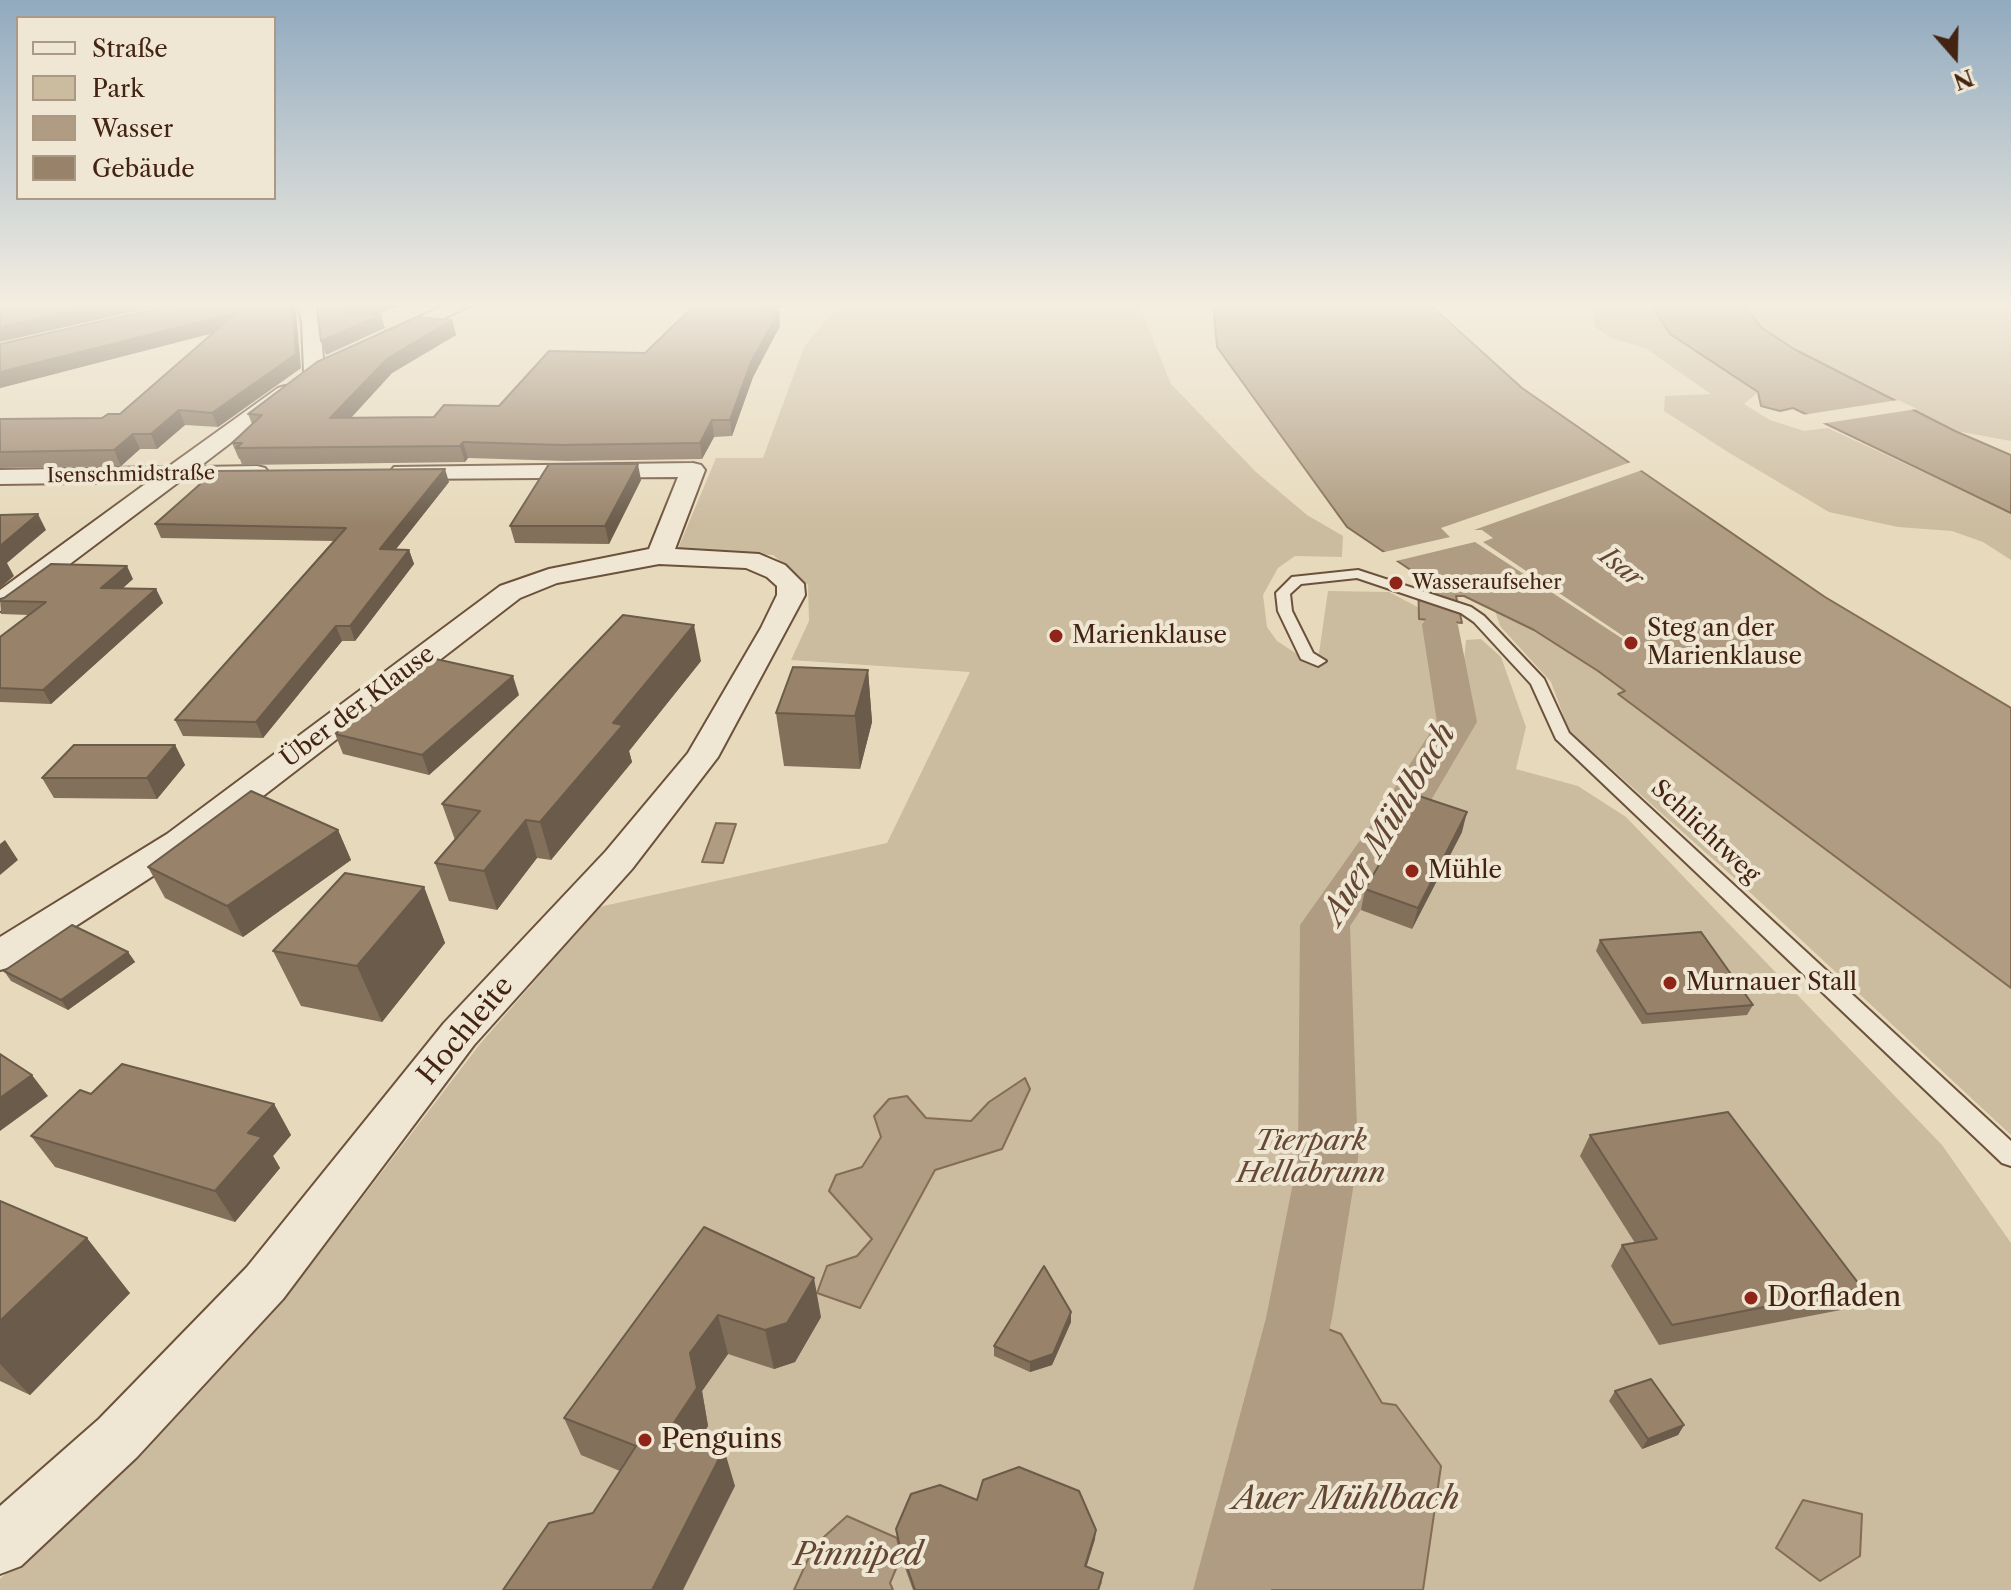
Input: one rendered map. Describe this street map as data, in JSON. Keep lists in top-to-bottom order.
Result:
{
  "streets": {
    "street": ["Isenschmidstraße", "Über der Klause", "Hochleite"],
    "lane": ["Schlichtweg"]
  },
  "crossings": [
    ["Über der Klause", "Hochleite"]
  ],
  "water": ["Isar", "Auer Mühlbach", "Pinniped"],
  "parks": ["Tierpark Hellabrunn"],
  "places": [
    "Wasseraufseher",
    "Marienklause",
    "Steg an der Marienklause",
    "Mühle",
    "Murnauer Stall",
    "Dorfladen",
    "Penguins"
  ],
  "legend": [
    "Straße",
    "Park",
    "Wasser",
    "Gebäude"
  ],
  "north": "bottom"
}
